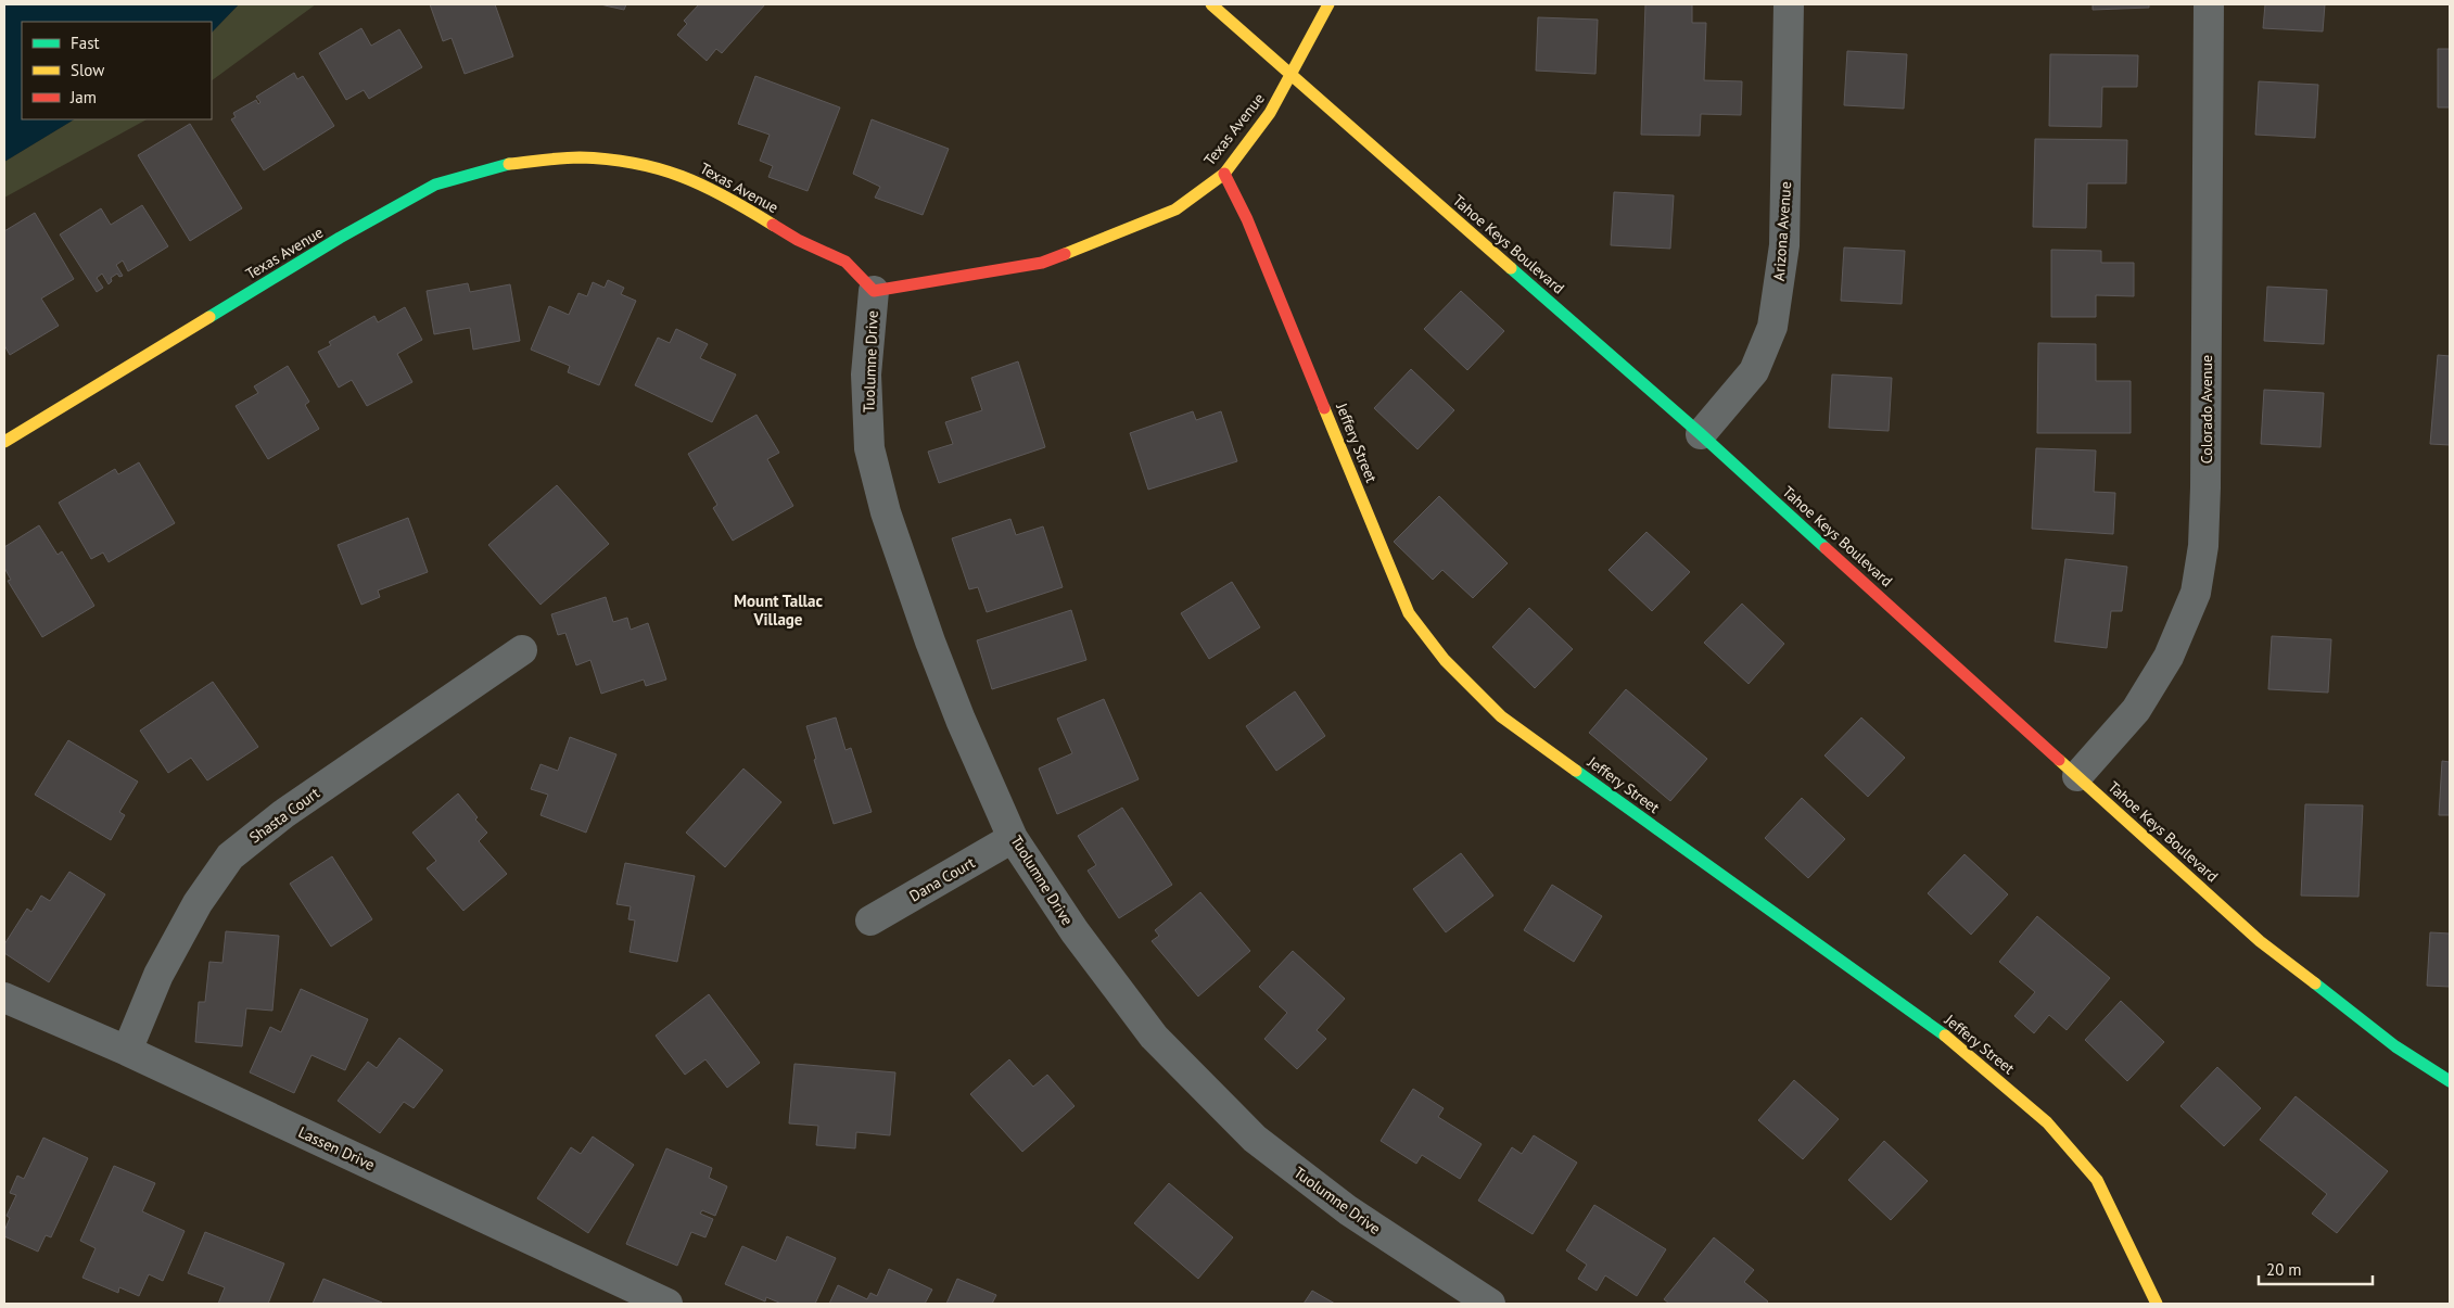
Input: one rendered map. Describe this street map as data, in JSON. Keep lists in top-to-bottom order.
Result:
{
  "streets": {
    "street": [
      "Texas Avenue",
      "Arizona Avenue",
      "Tahoe Keys Boulevard",
      "Tuolumne Drive",
      "Colorado Avenue",
      "Jeffery Street",
      "Shasta Court",
      "Dana Court",
      "Lassen Drive"
    ]
  },
  "crossings": [
    ["Texas Avenue", "Tahoe Keys Boulevard"],
    ["Texas Avenue", "Tuolumne Drive"],
    ["Texas Avenue", "Jeffery Street"],
    ["Arizona Avenue", "Tahoe Keys Boulevard"],
    ["Tahoe Keys Boulevard", "Colorado Avenue"],
    ["Tuolumne Drive", "Dana Court"],
    ["Shasta Court", "Lassen Drive"]
  ],
  "districts": ["Mount Tallac Village"],
  "legend": ["Fast", "Slow", "Jam"],
  "scale_bar": "20 m"
}
